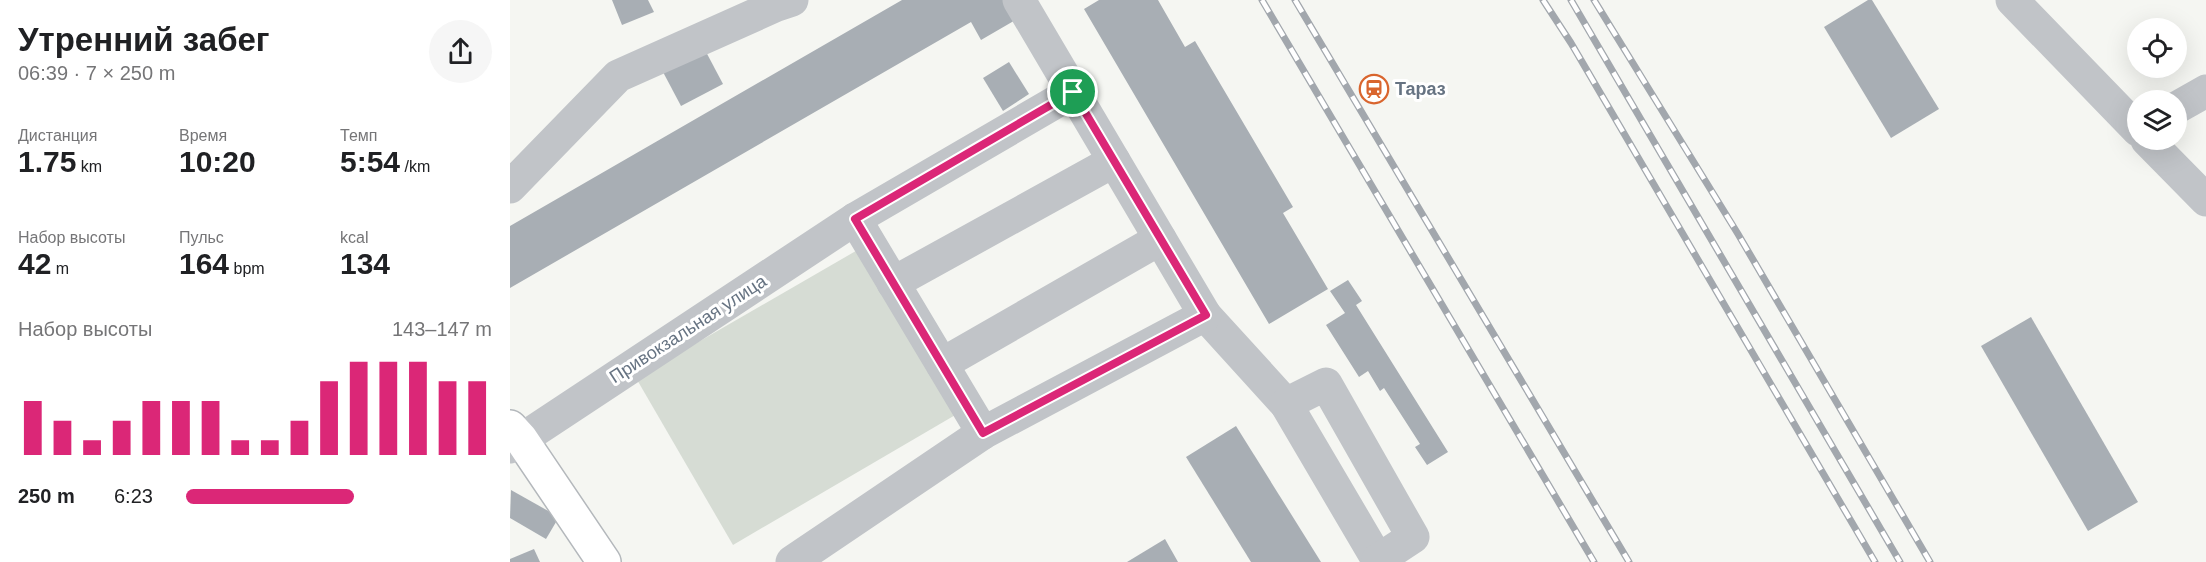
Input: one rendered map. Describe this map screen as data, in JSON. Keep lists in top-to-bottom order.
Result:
{
  "streets": {
    "street": ["Привокзальная улица"]
  },
  "places": {
    "station": ["Тараз"]
  },
  "page": {
    "heading": ["Утренний забег", "06:39 · 7 × 250 m"],
    "stats": [
      ["Дистанция", "1.75 km"],
      ["Время", "10:20"],
      ["Темп", "5:54 /km"],
      ["Набор высоты", "42 m"],
      ["Пульс", "164 bpm"],
      ["kcal", "134"]
    ],
    "chart": ["Набор высоты", "143–147 m"],
    "list": [
      {
        "name": "250 m",
        "note": "6:23"
      }
    ]
  }
}
